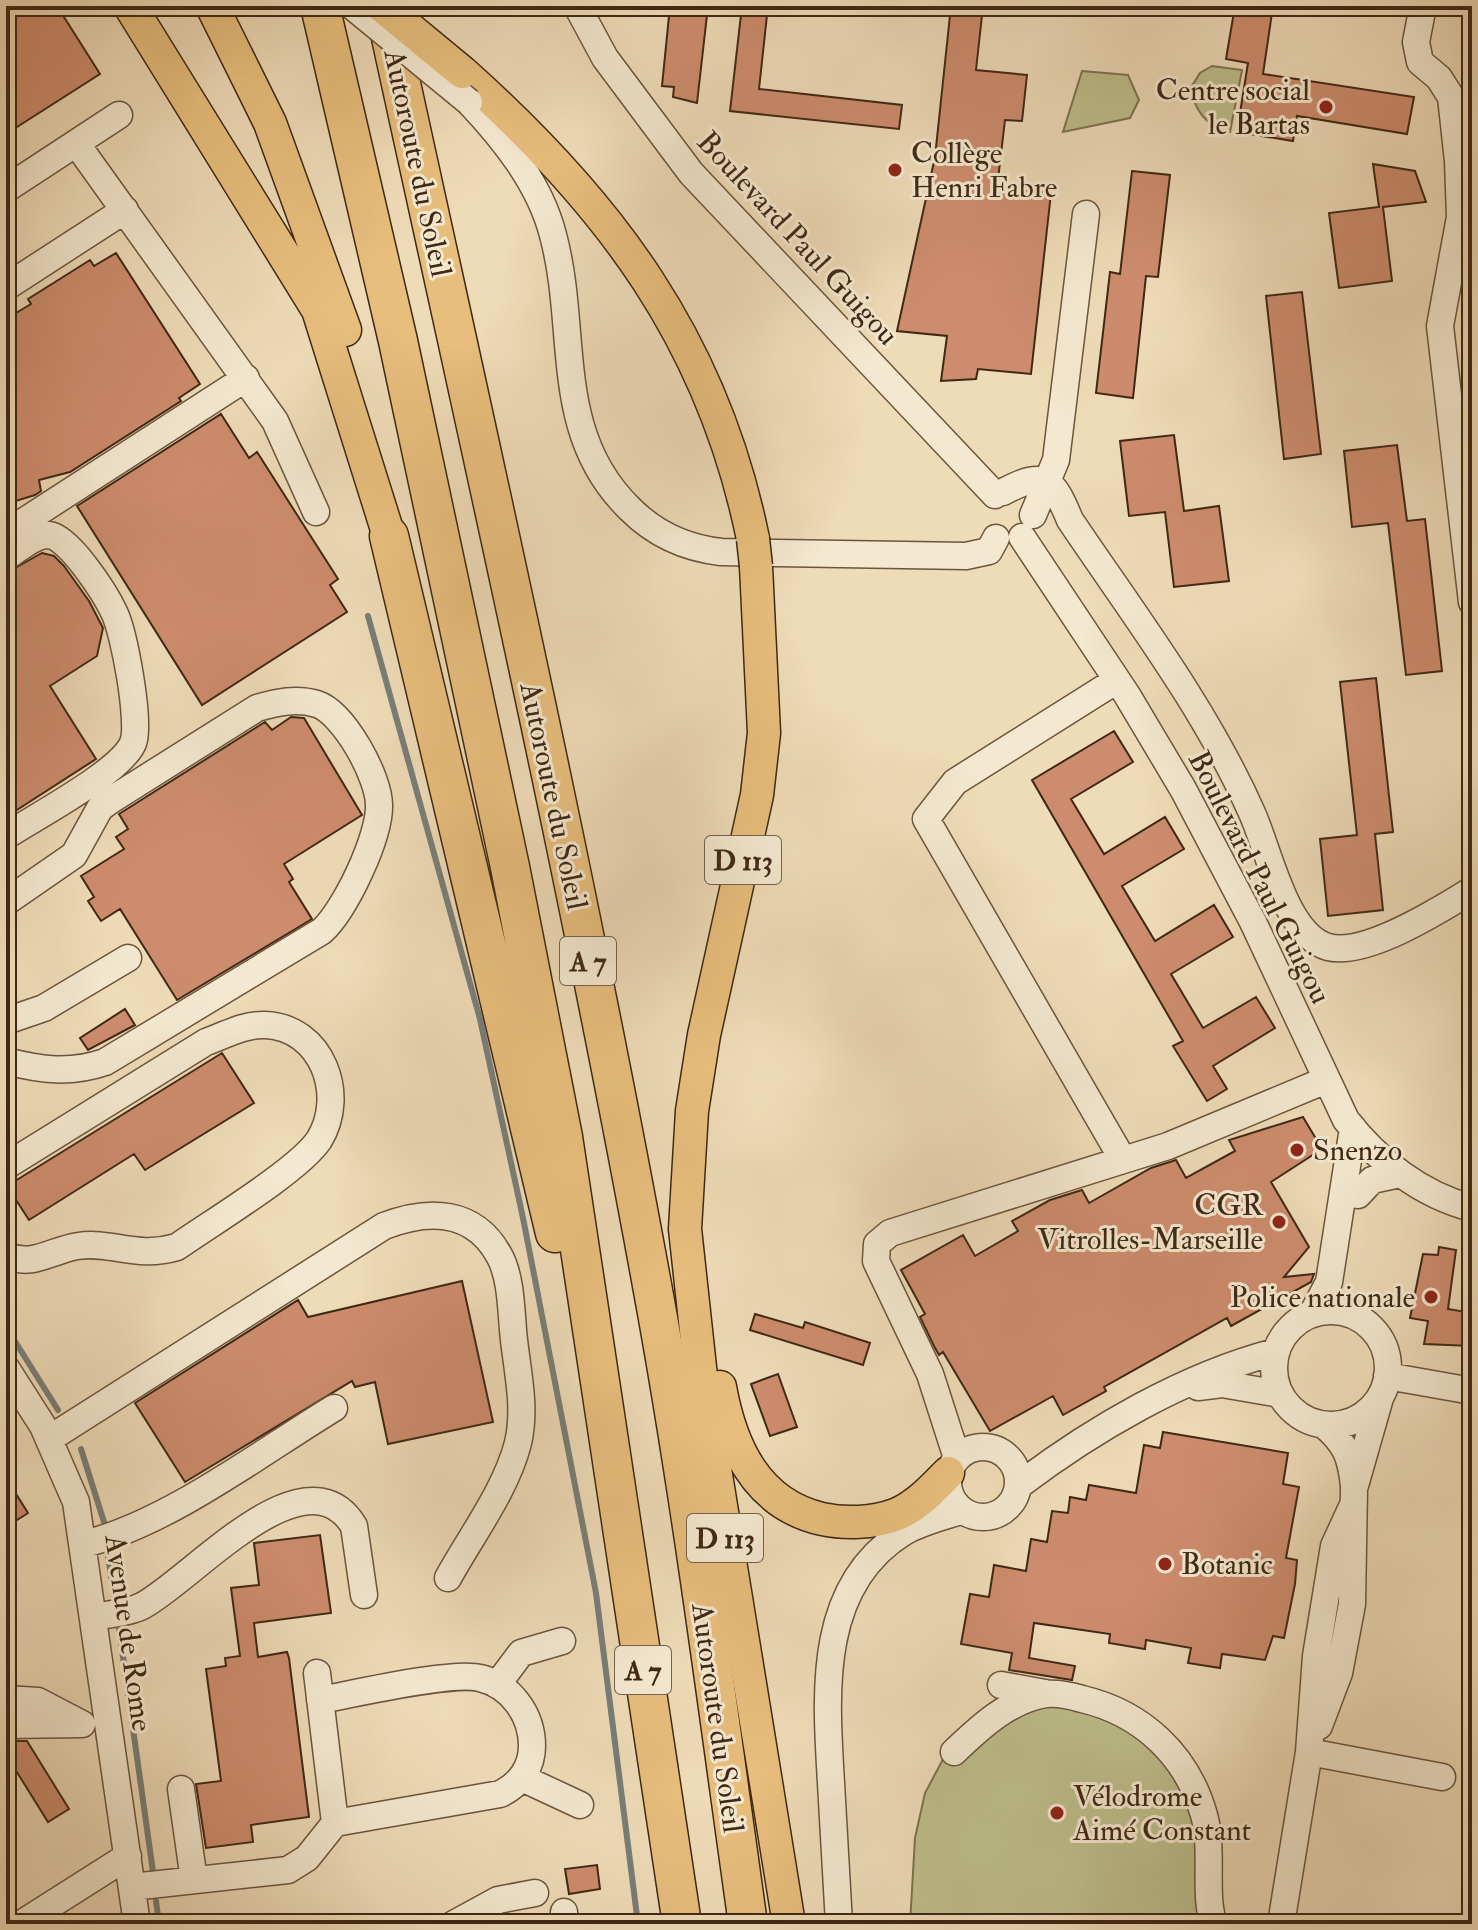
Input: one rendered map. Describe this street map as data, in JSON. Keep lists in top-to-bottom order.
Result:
{
  "streets": {
    "highway": ["Autoroute du Soleil", "A 7"],
    "main road": ["D 113"],
    "street": ["Boulevard Paul Guigou", "Avenue de Rome"]
  },
  "crossings": [
    ["Autoroute du Soleil", "D 113"]
  ],
  "places": [
    "Centre social le Bartas",
    "Collège Henri Fabre",
    "Snenzo",
    "CGR Vitrolles-Marseille",
    "Police nationale",
    "Botanic",
    "Vélodrome Aimé Constant"
  ]
}
